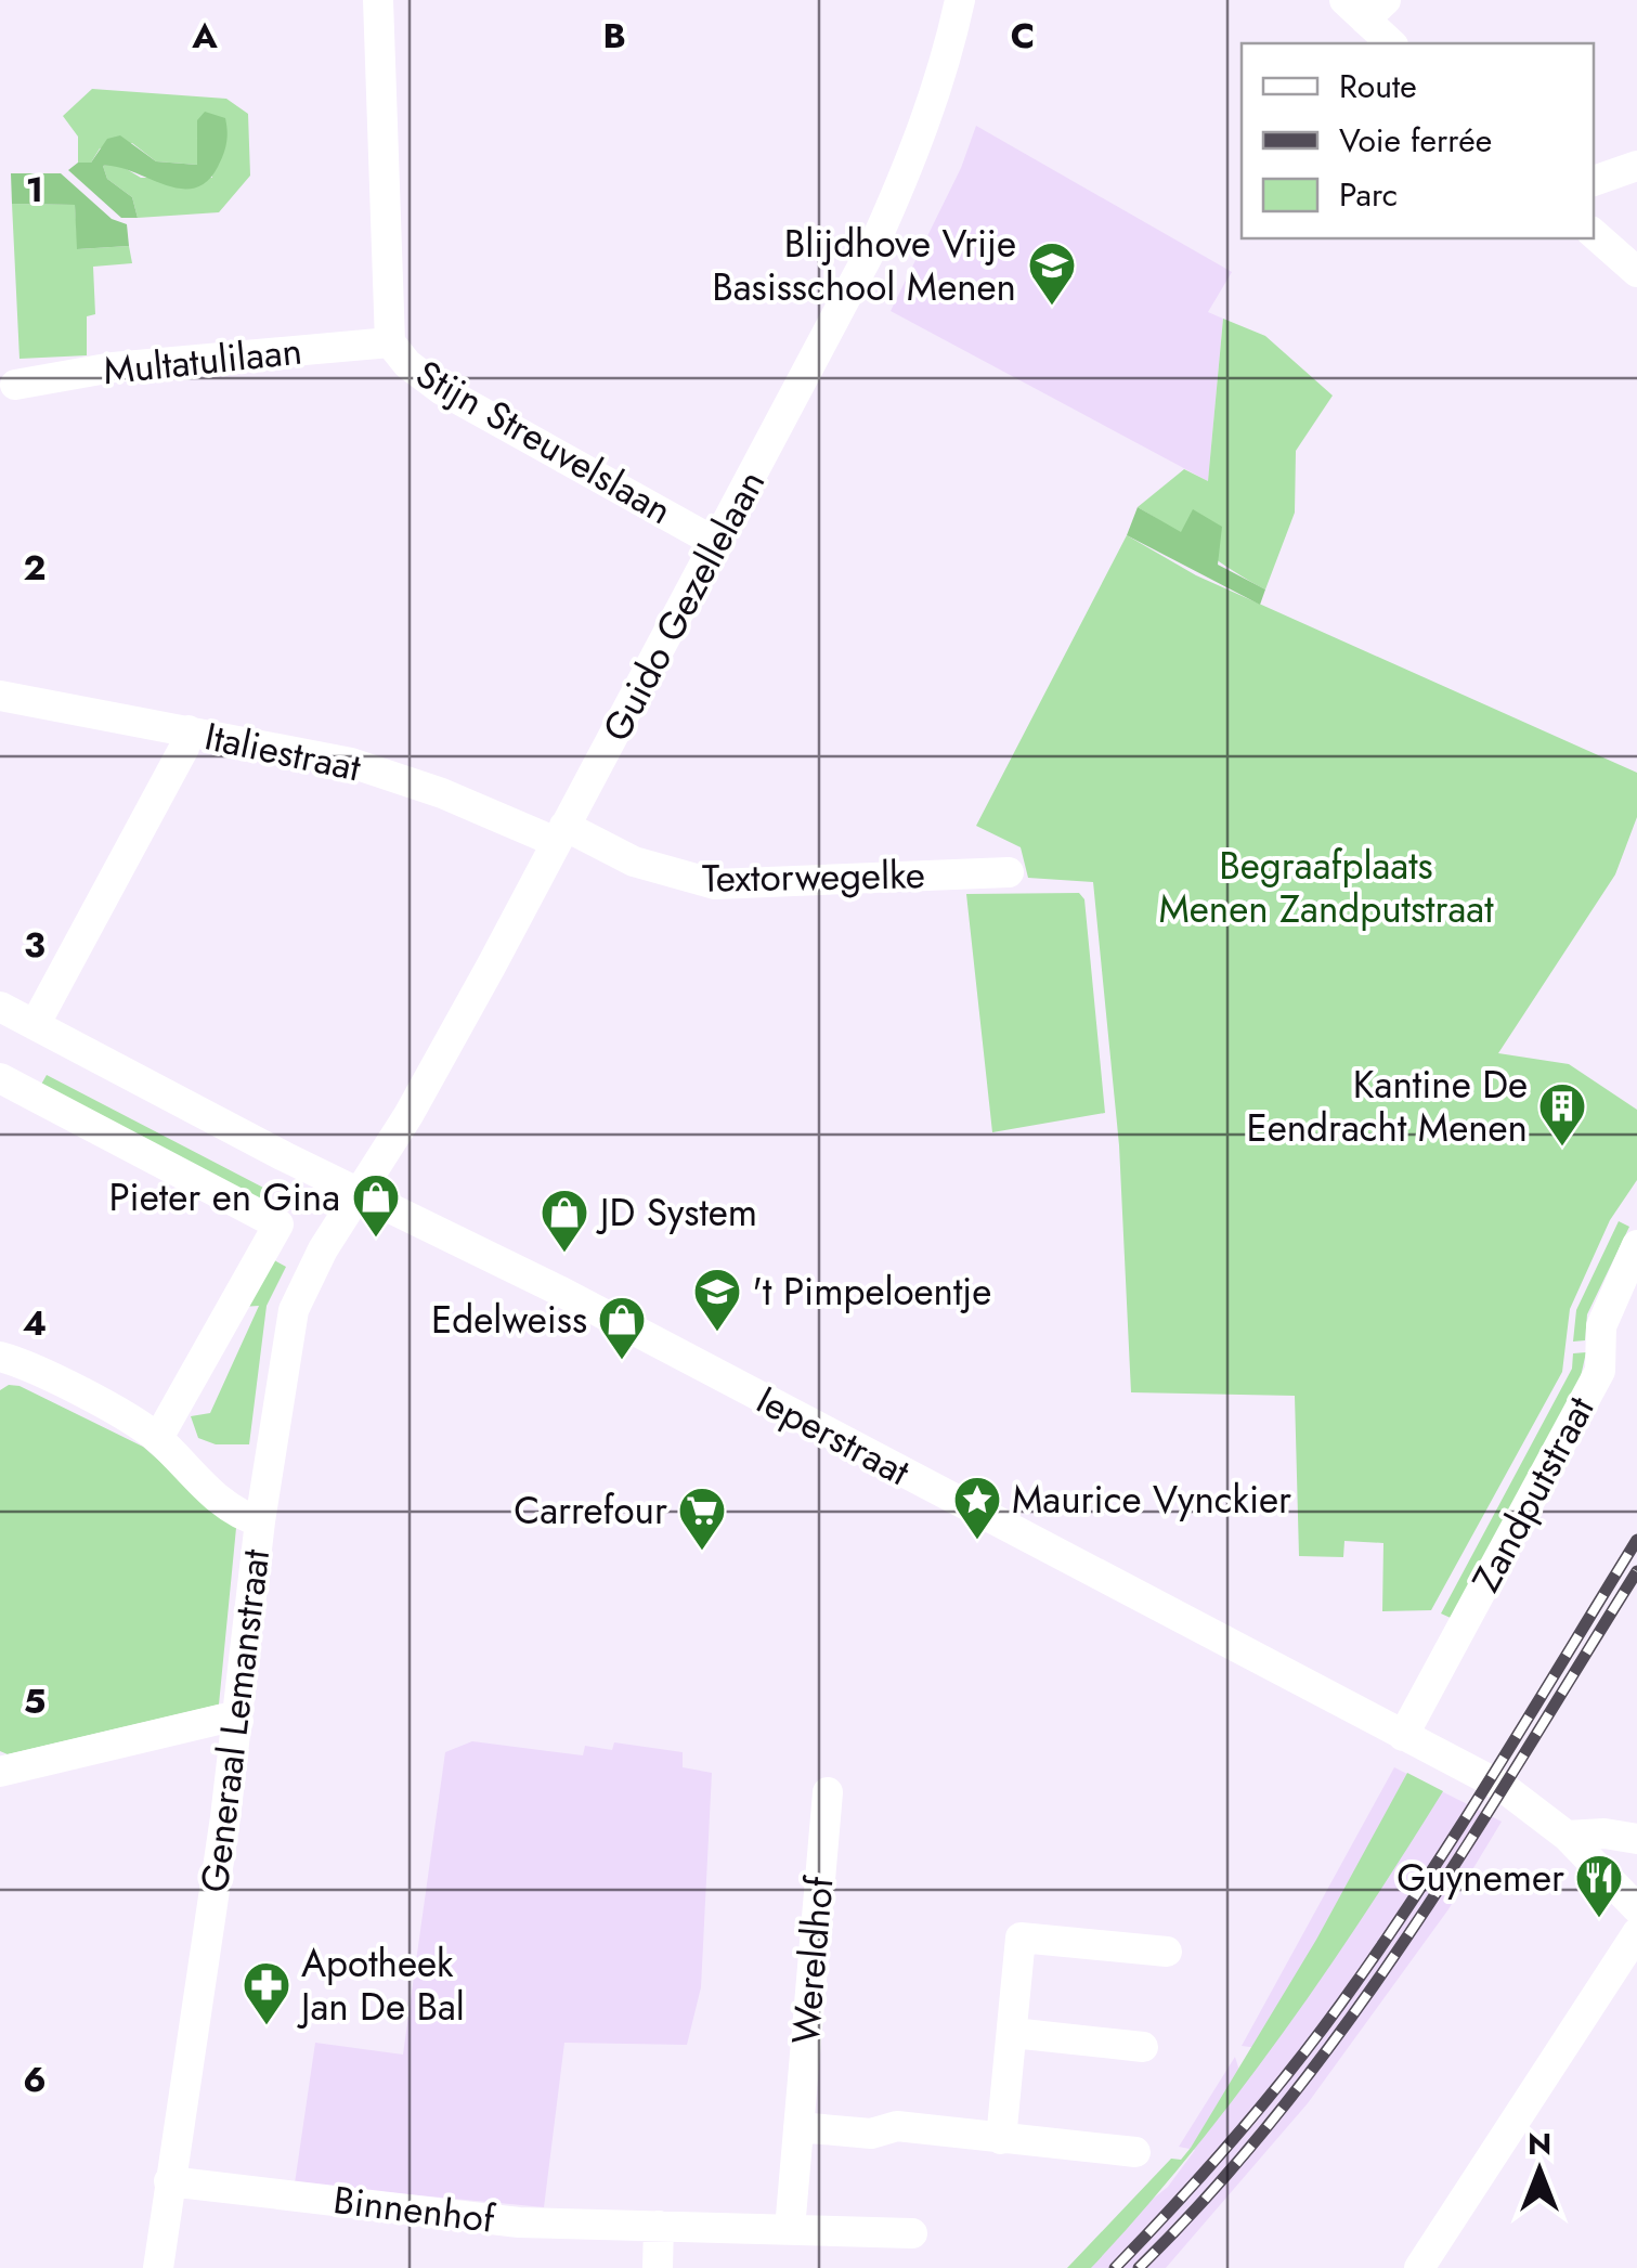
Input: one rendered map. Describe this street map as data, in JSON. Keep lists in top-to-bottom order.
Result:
{
  "streets": {
    "street": [
      "Multatulilaan",
      "Stijn Streuvelslaan",
      "Guido Gezellelaan",
      "Italiestraat",
      "Textorwegelke",
      "Ieperstraat",
      "Zandputstraat",
      "Generaal Lemanstraat",
      "Wereldhof",
      "Binnenhof"
    ]
  },
  "crossings": [
    ["Multatulilaan", "Stijn Streuvelslaan"],
    ["Stijn Streuvelslaan", "Guido Gezellelaan"],
    ["Guido Gezellelaan", "Italiestraat"],
    ["Guido Gezellelaan", "Textorwegelke"],
    ["Guido Gezellelaan", "Ieperstraat"],
    ["Guido Gezellelaan", "Generaal Lemanstraat"],
    ["Italiestraat", "Textorwegelke"],
    ["Ieperstraat", "Zandputstraat"],
    ["Ieperstraat", "Generaal Lemanstraat"],
    ["Generaal Lemanstraat", "Binnenhof"],
    ["Wereldhof", "Binnenhof"]
  ],
  "parks": ["Begraafplaats Menen Zandputstraat"],
  "places": {
    "school or university": ["Blijdhove Vrije Basisschool Menen", "'t Pimpeloentje"],
    "building": ["Kantine De Eendracht Menen"],
    "shop": ["Pieter en Gina", "JD System", "Edelweiss"],
    "place": ["Maurice Vynckier"],
    "supermarket": ["Carrefour"],
    "restaurant": ["Guynemer"],
    "pharmacy": ["Apotheek Jan De Bal"]
  },
  "legend": ["Route", "Voie ferrée", "Parc"],
  "north": "top",
  "grid": {
    "columns": ["A", "B", "C"],
    "rows": [
      "1",
      "2",
      "3",
      "4",
      "5",
      "6"
    ]
  }
}
